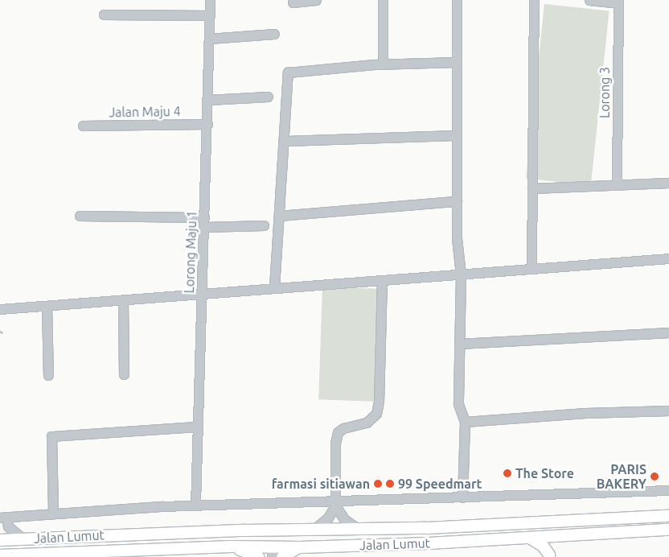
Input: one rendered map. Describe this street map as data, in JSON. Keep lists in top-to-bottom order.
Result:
{
  "streets": {
    "main road": ["Jalan Lumut"],
    "street": ["Lorong 3", "Jalan Maju 4", "Lorong Maju 1"]
  },
  "crossings": [
    ["Jalan Maju 4", "Lorong Maju 1"]
  ],
  "places": [
    "The Store",
    "PARIS BAKERY",
    "farmasi sitiawan",
    "99 Speedmart"
  ]
}
